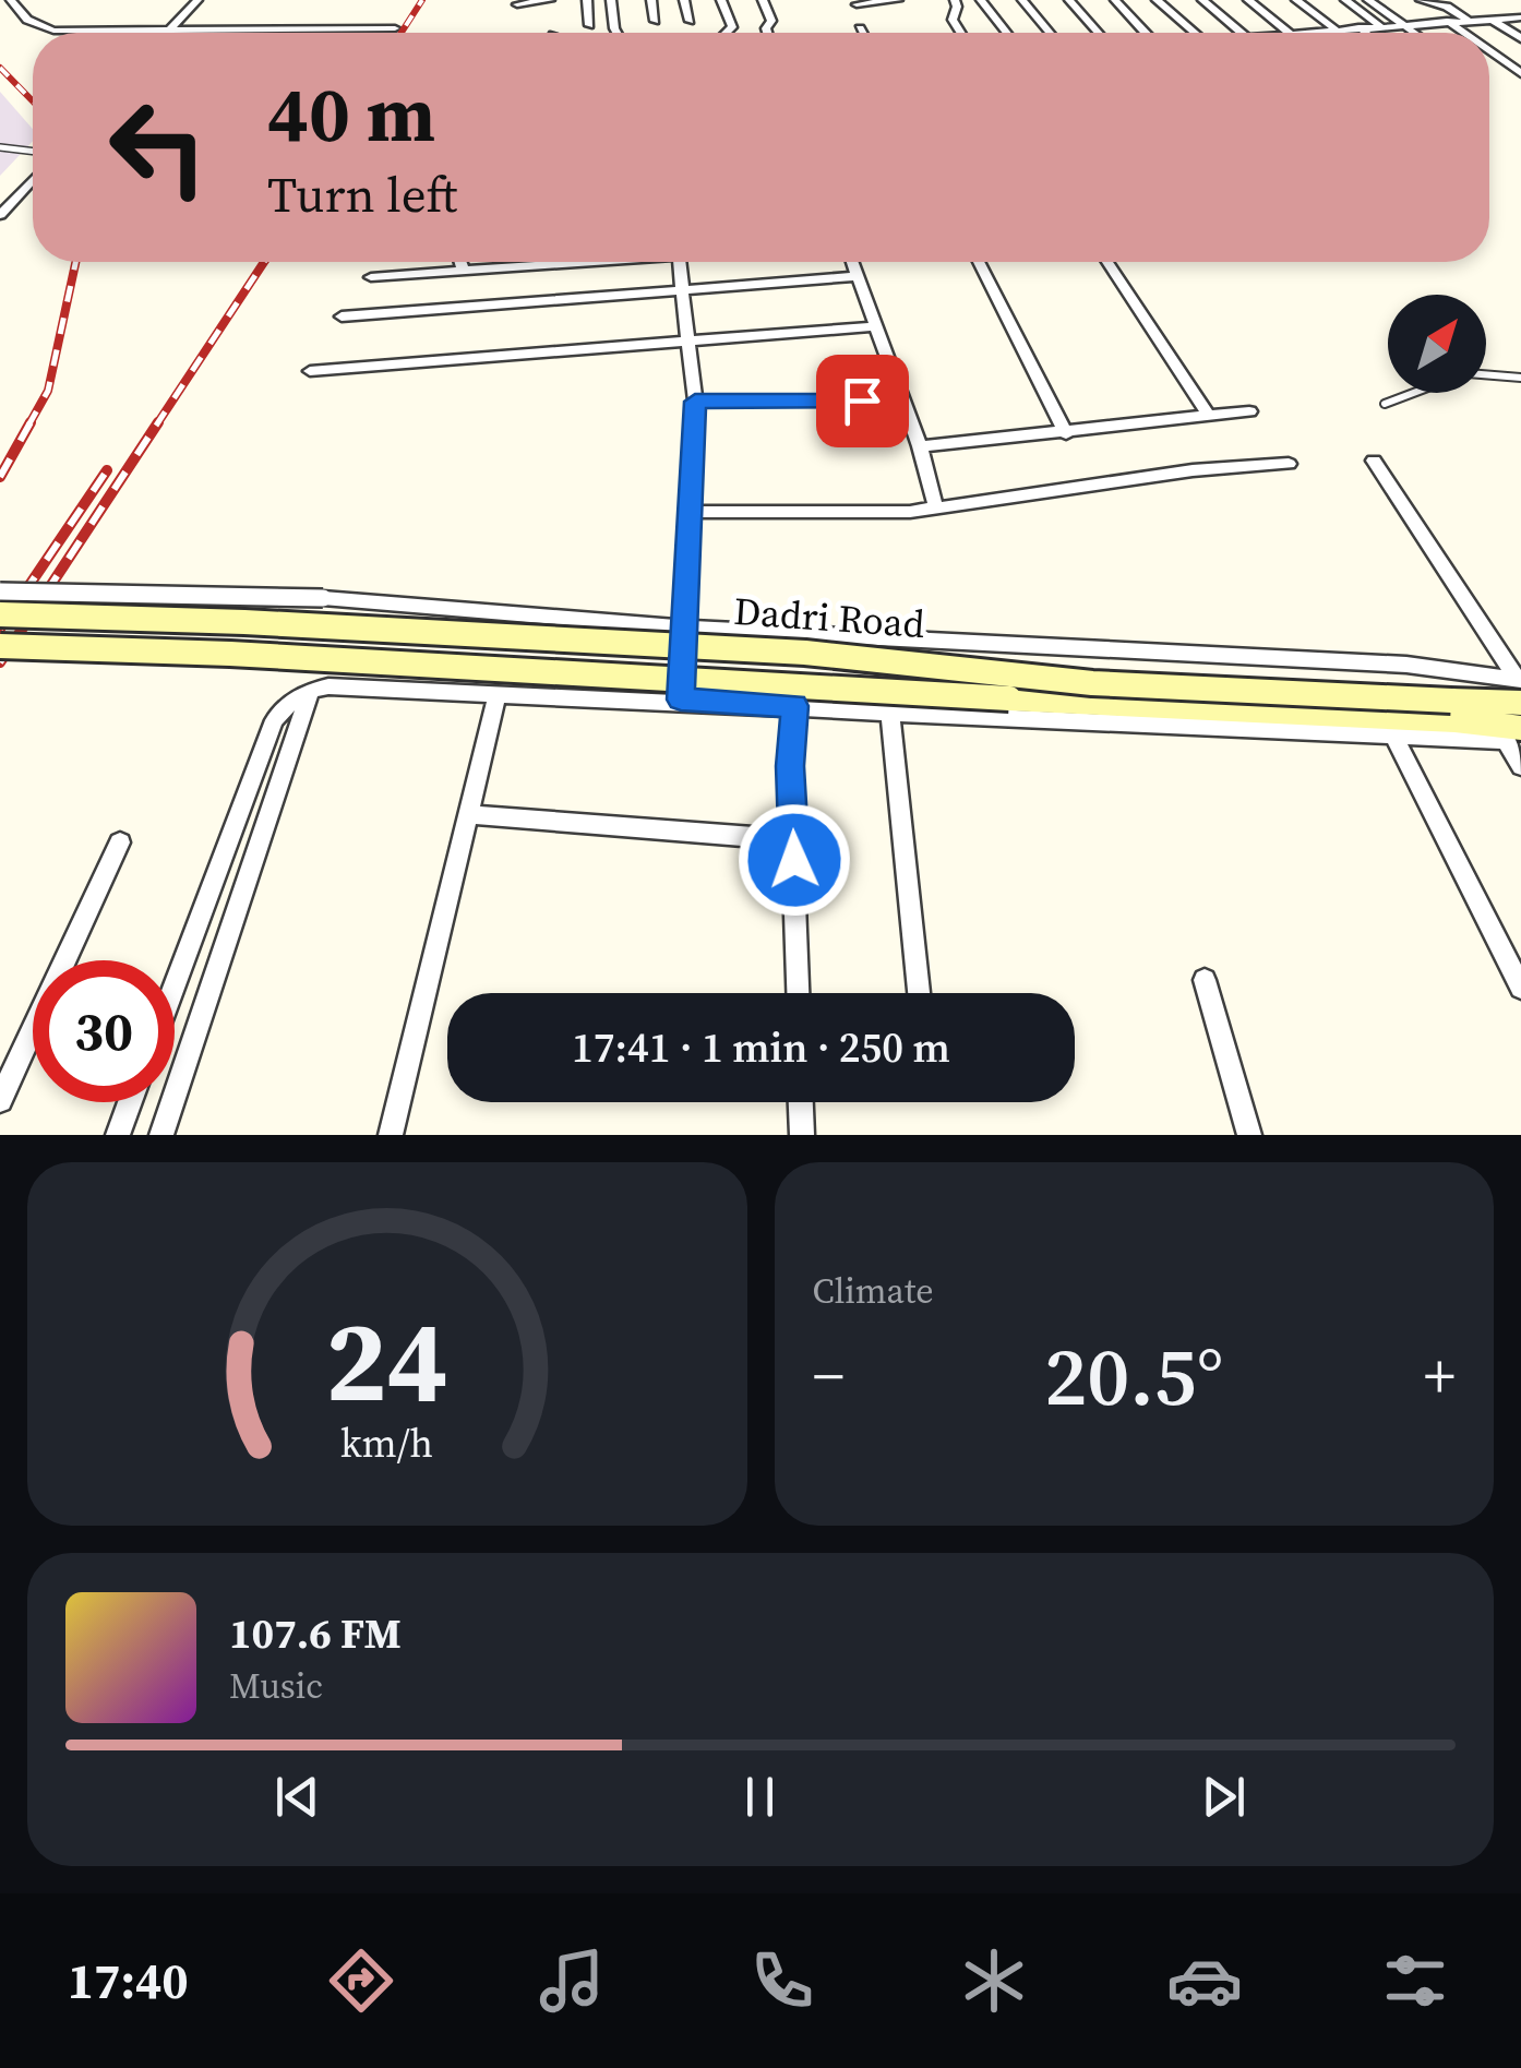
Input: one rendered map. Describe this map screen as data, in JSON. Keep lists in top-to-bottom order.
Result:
{
  "streets": {
    "street": ["Dadri Road"]
  },
  "north": "top right",
  "page": {
    "turn": ["40 m", "Turn left"],
    "limit": "30",
    "trip": "17:41 · 1 min · 250 m",
    "tile": "Climate",
    "heat": ["−", "20.5°", "+"],
    "song": ["107.6 FM", "Music"],
    "tabs": "17:40",
    "gauge": ["24", "km/h"]
  }
}
